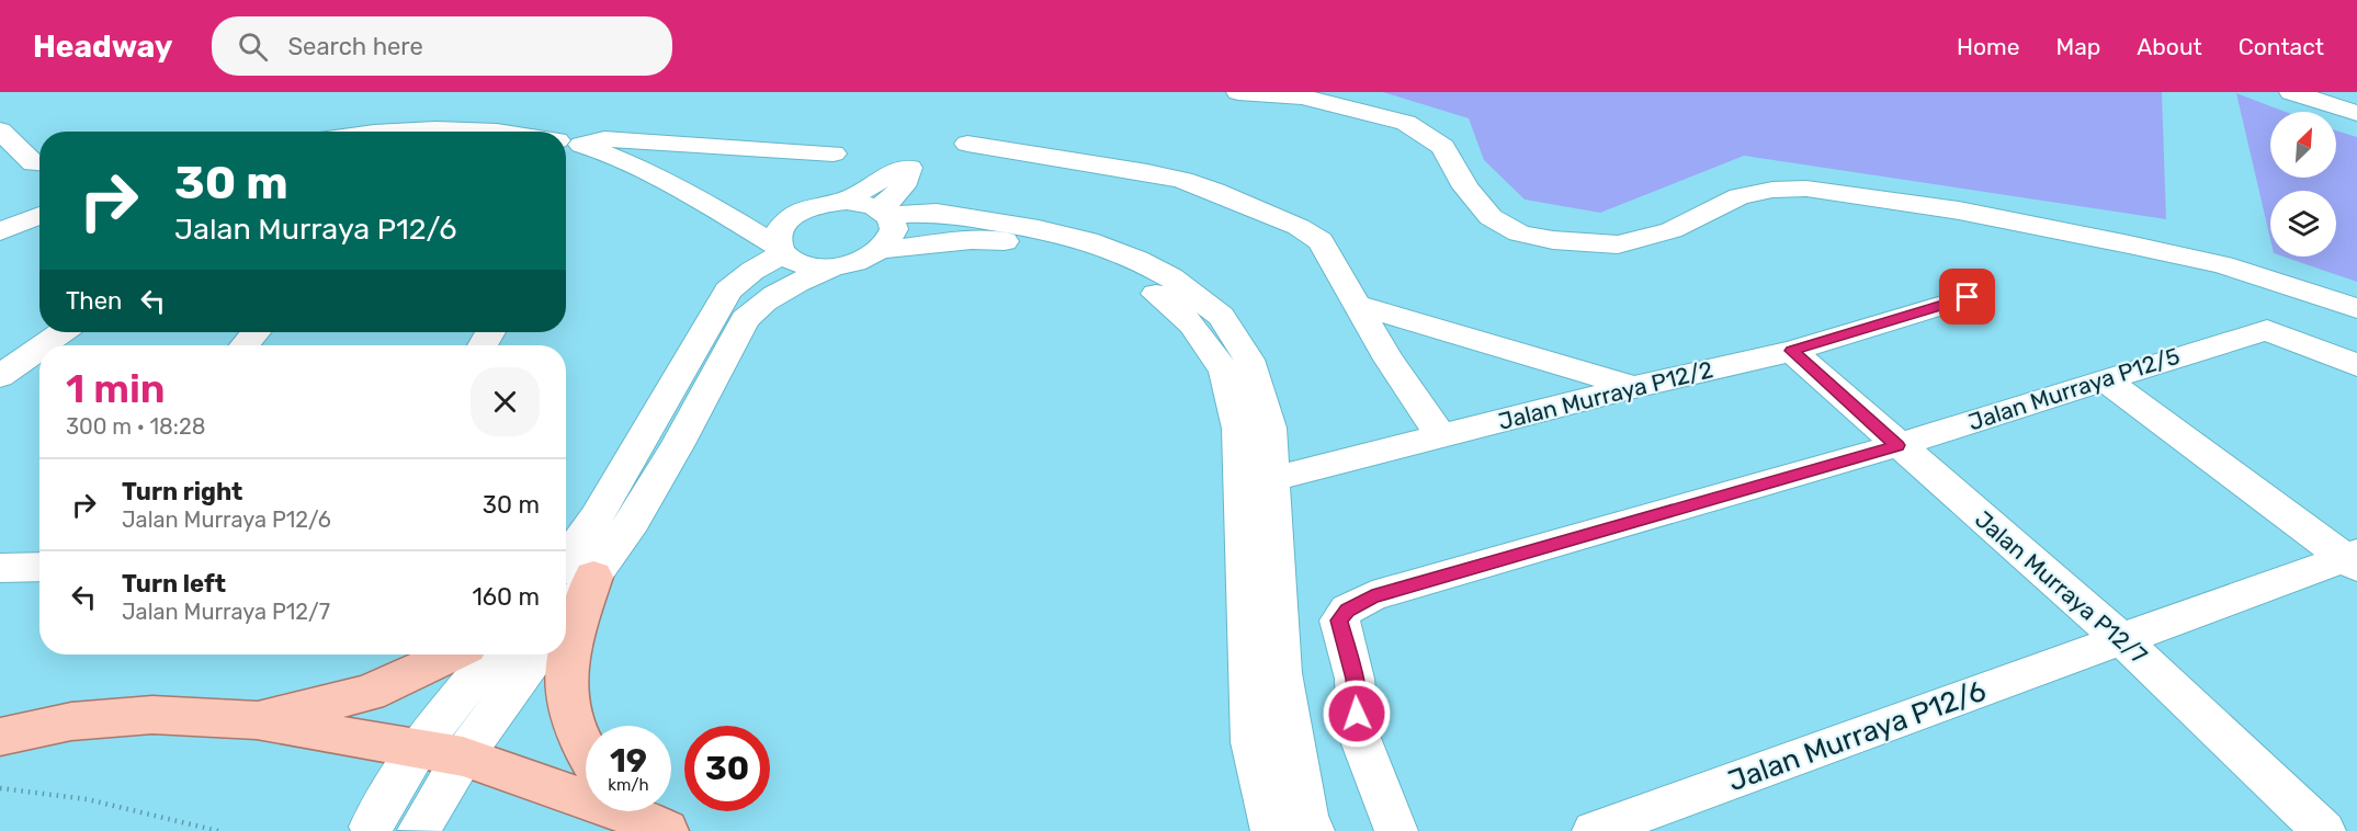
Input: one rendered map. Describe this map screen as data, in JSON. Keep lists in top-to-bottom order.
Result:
{
  "streets": {
    "street": [
      "Jalan Murraya P12/5",
      "Jalan Murraya P12/2",
      "Jalan Murraya P12/7",
      "Jalan Murraya P12/6"
    ]
  },
  "crossings": [
    ["Jalan Murraya P12/5", "Jalan Murraya P12/7"],
    ["Jalan Murraya P12/2", "Jalan Murraya P12/7"],
    ["Jalan Murraya P12/7", "Jalan Murraya P12/6"]
  ],
  "north": "top right",
  "page": {
    "header": "Headway",
    "search": "Search here",
    "nav": [
      "Home",
      "Map",
      "About",
      "Contact"
    ],
    "turn": ["30 m", "Jalan Murraya P12/6"],
    "then": "Then",
    "heading": ["1 min", "300 m · 18:28"],
    "list": [
      {
        "name": "Turn right",
        "note": "Jalan Murraya P12/6",
        "value": "30 m"
      },
      {
        "name": "Turn left",
        "note": "Jalan Murraya P12/7",
        "value": "160 m"
      }
    ],
    "speed": "19 km/h",
    "limit": "30"
  }
}
